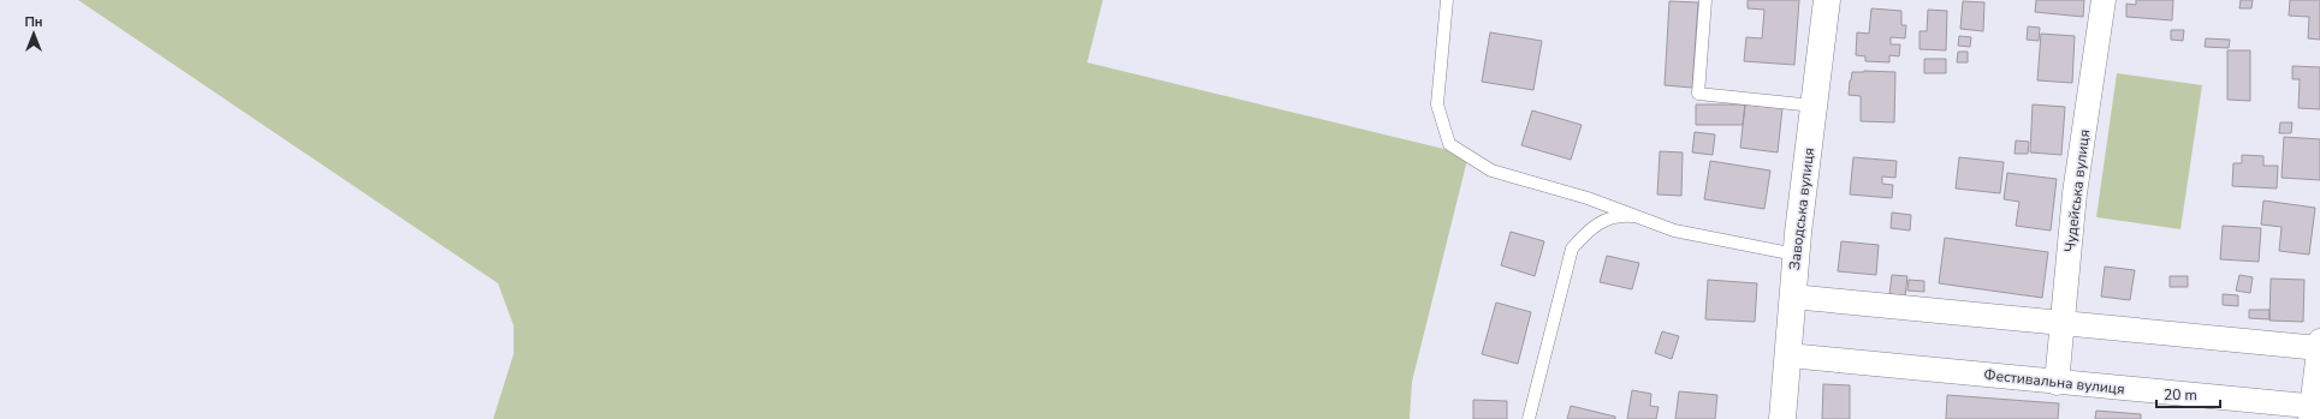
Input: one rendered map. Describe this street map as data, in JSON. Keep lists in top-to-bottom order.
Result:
{
  "streets": {
    "main road": ["Заводська вулиця"],
    "street": ["Чудейська вулиця", "Фестивальна вулиця"]
  },
  "crossings": [
    ["Чудейська вулиця", "Фестивальна вулиця"],
    ["Заводська вулиця", "Фестивальна вулиця"]
  ],
  "scale_bar": "20 m",
  "north": "top"
}
